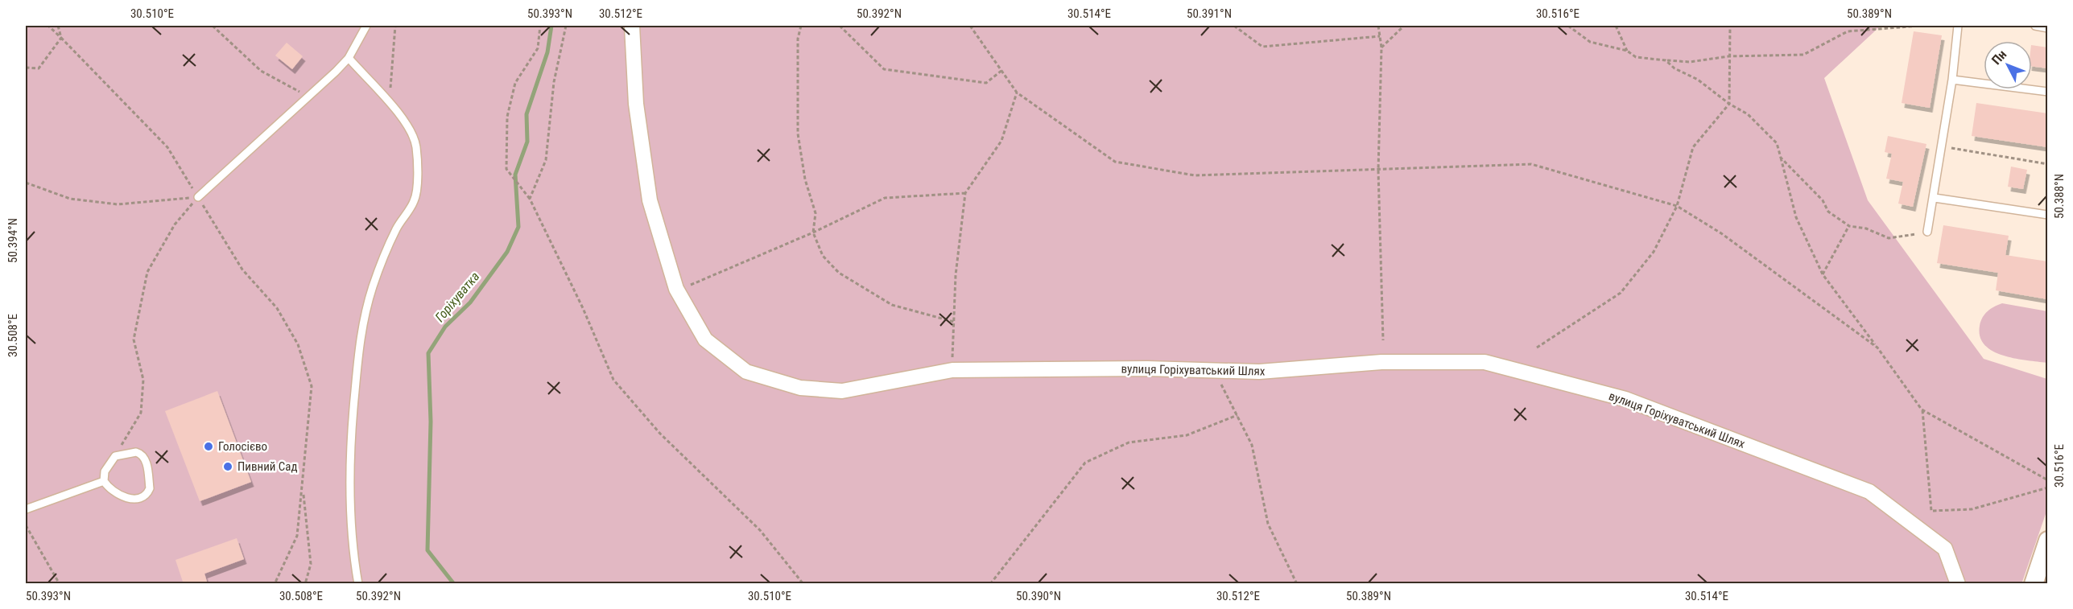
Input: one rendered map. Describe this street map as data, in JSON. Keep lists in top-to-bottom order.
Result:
{
  "streets": {
    "street": ["вулиця Горіхуватський Шлях"]
  },
  "water": ["Горіхуватка"],
  "places": ["Голосієво", "Пивний Сад"],
  "north": "top left",
  "coordinates": [
    "30.510°E",
    "50.393°N",
    "30.512°E",
    "50.392°N",
    "30.514°E",
    "50.391°N",
    "30.516°E",
    "50.389°N",
    "50.388°N",
    "50.394°N",
    "30.508°E",
    "50.390°N"
  ]
}
